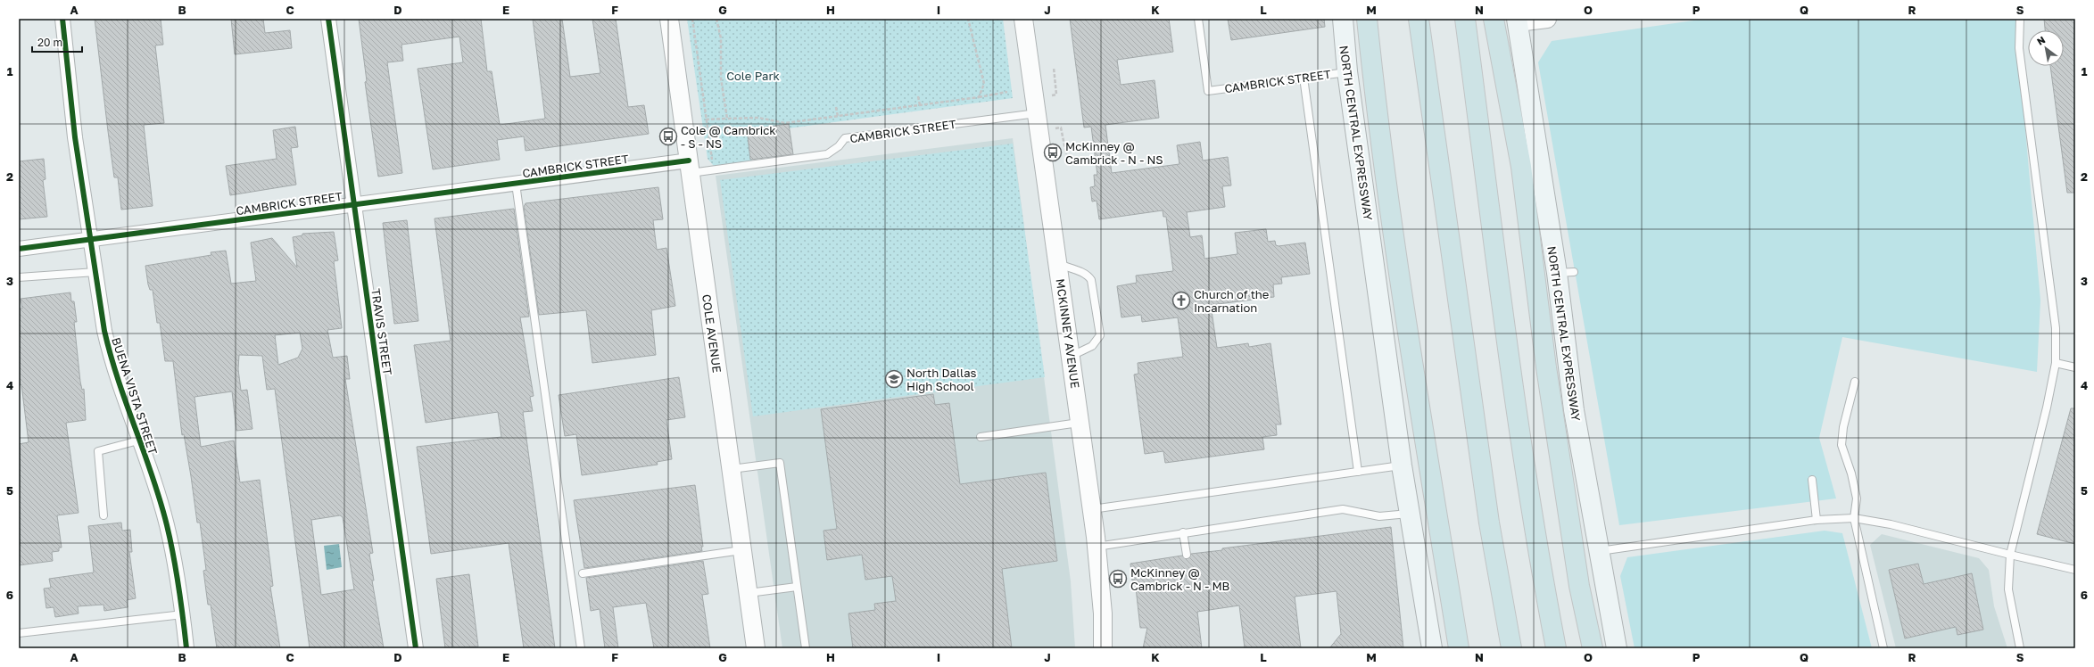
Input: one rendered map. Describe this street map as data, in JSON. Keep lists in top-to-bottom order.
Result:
{
  "streets": {
    "main road": ["NORTH CENTRAL EXPRESSWAY"],
    "street": [
      "CAMBRICK STREET",
      "TRAVIS STREET",
      "COLE AVENUE",
      "MCKINNEY AVENUE",
      "BUENA VISTA STREET"
    ]
  },
  "crossings": [
    ["CAMBRICK STREET", "NORTH CENTRAL EXPRESSWAY"],
    ["CAMBRICK STREET", "TRAVIS STREET"],
    ["CAMBRICK STREET", "COLE AVENUE"],
    ["CAMBRICK STREET", "MCKINNEY AVENUE"],
    ["CAMBRICK STREET", "BUENA VISTA STREET"]
  ],
  "parks": ["Cole Park"],
  "places": {
    "bus stop": ["Cole @ Cambrick - S - NS", "McKinney @ Cambrick - N - NS", "McKinney @ Cambrick - N - MB"],
    "church": ["Church of the Incarnation"],
    "school or university": ["North Dallas High School"]
  },
  "scale_bar": "20 m",
  "north": "top left",
  "grid": {
    "columns": [
      "A",
      "B",
      "C",
      "D",
      "E",
      "F",
      "G",
      "H",
      "I",
      "J",
      "K",
      "L",
      "M",
      "N",
      "O",
      "P",
      "Q",
      "R",
      "S"
    ],
    "rows": [
      "1",
      "2",
      "3",
      "4",
      "5",
      "6"
    ]
  }
}
